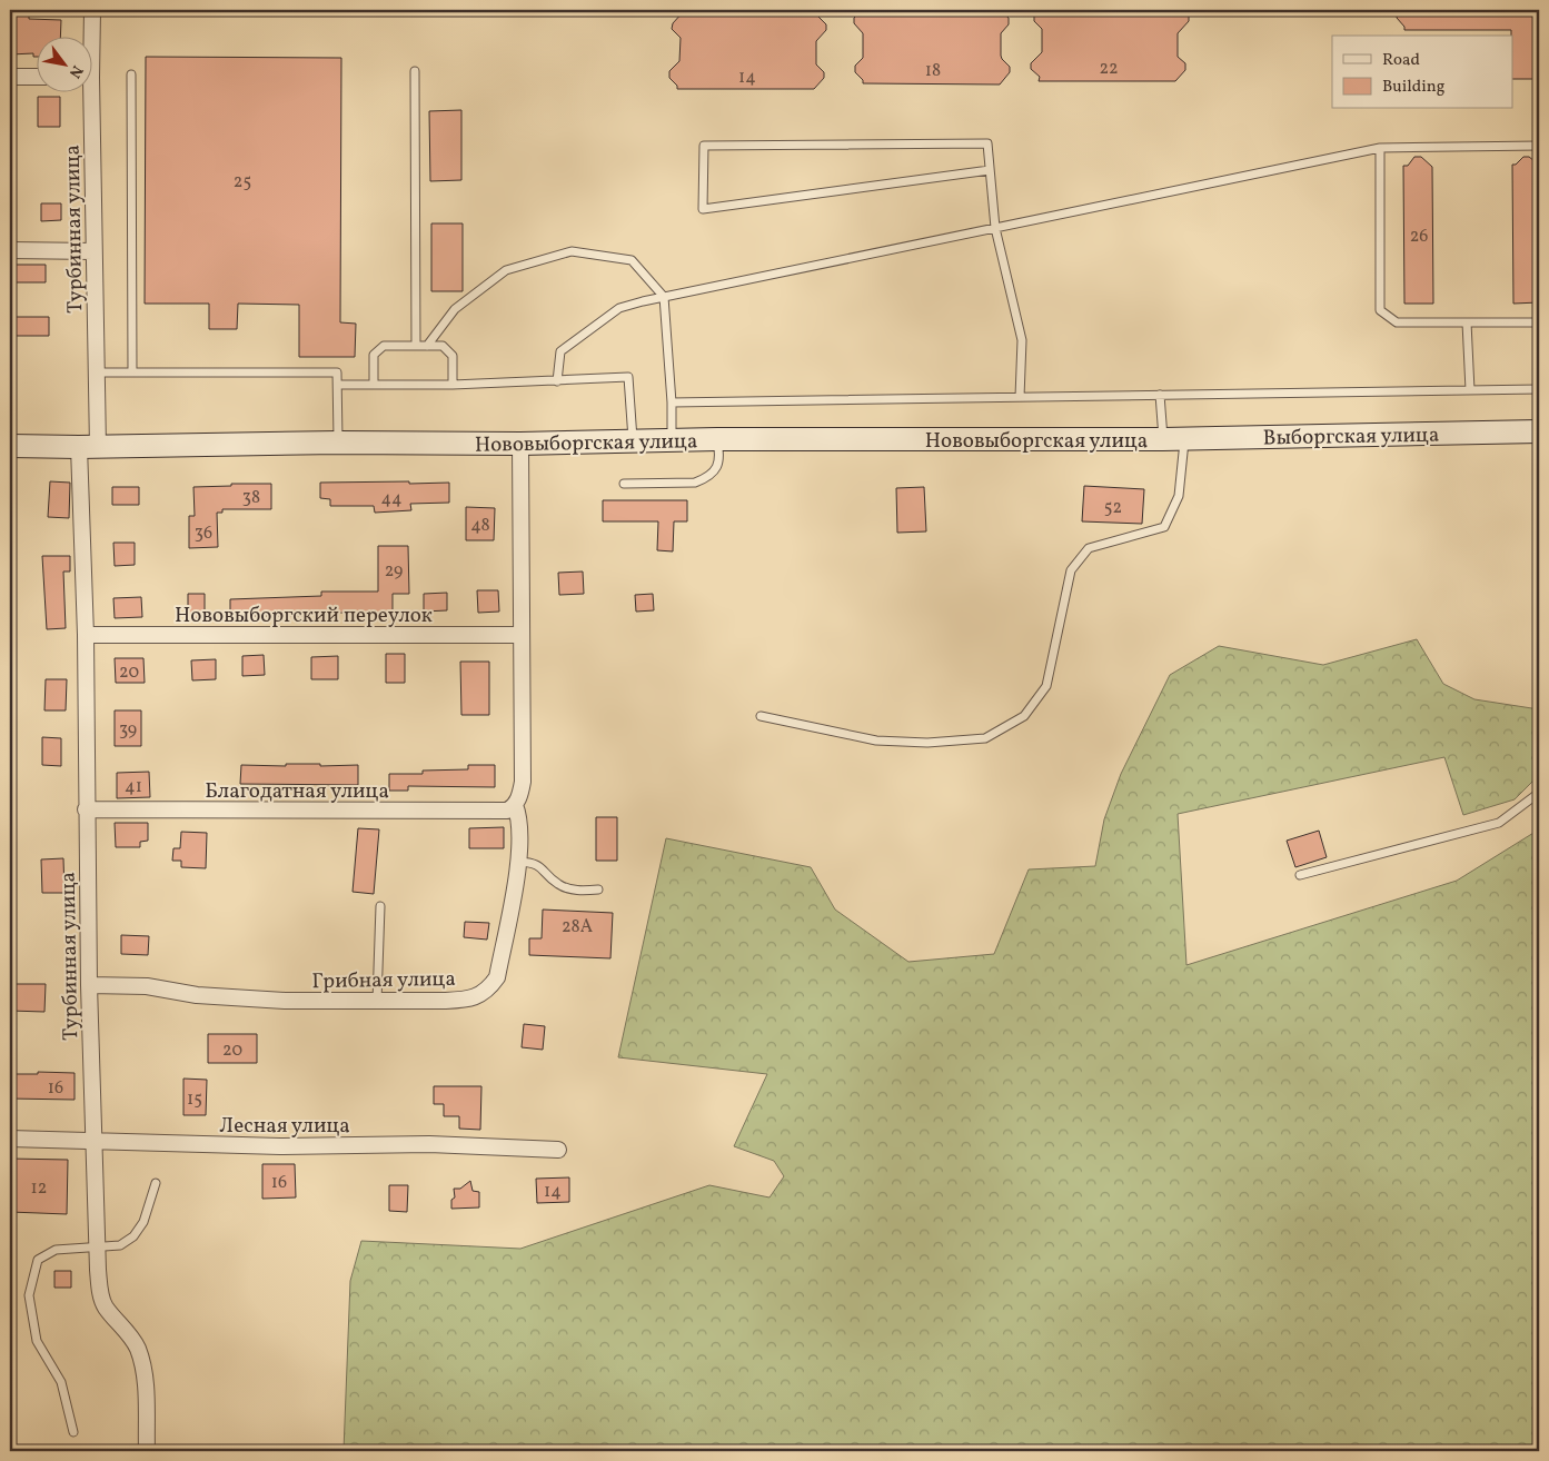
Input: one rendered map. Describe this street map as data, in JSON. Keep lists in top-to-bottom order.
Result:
{
  "streets": {
    "street": [
      "Турбинная улица",
      "Выборгская улица",
      "Нововыборгская улица",
      "Нововыборгский переулок",
      "Благодатная улица",
      "Грибная улица",
      "Лесная улица"
    ]
  },
  "crossings": [
    ["Турбинная улица", "Нововыборгская улица"],
    ["Турбинная улица", "Нововыборгский переулок"],
    ["Турбинная улица", "Благодатная улица"],
    ["Турбинная улица", "Грибная улица"],
    ["Турбинная улица", "Лесная улица"],
    ["Выборгская улица", "Нововыборгская улица"],
    ["Благодатная улица", "Грибная улица"]
  ],
  "house_numbers": [
    "22",
    "18",
    "14",
    "25",
    "26",
    "38",
    "44",
    "52",
    "48",
    "36",
    "29",
    "20",
    "39",
    "41",
    "28А",
    "20",
    "16",
    "15",
    "16",
    "12",
    "14"
  ],
  "legend": ["Road", "Building"],
  "north": "bottom right"
}
